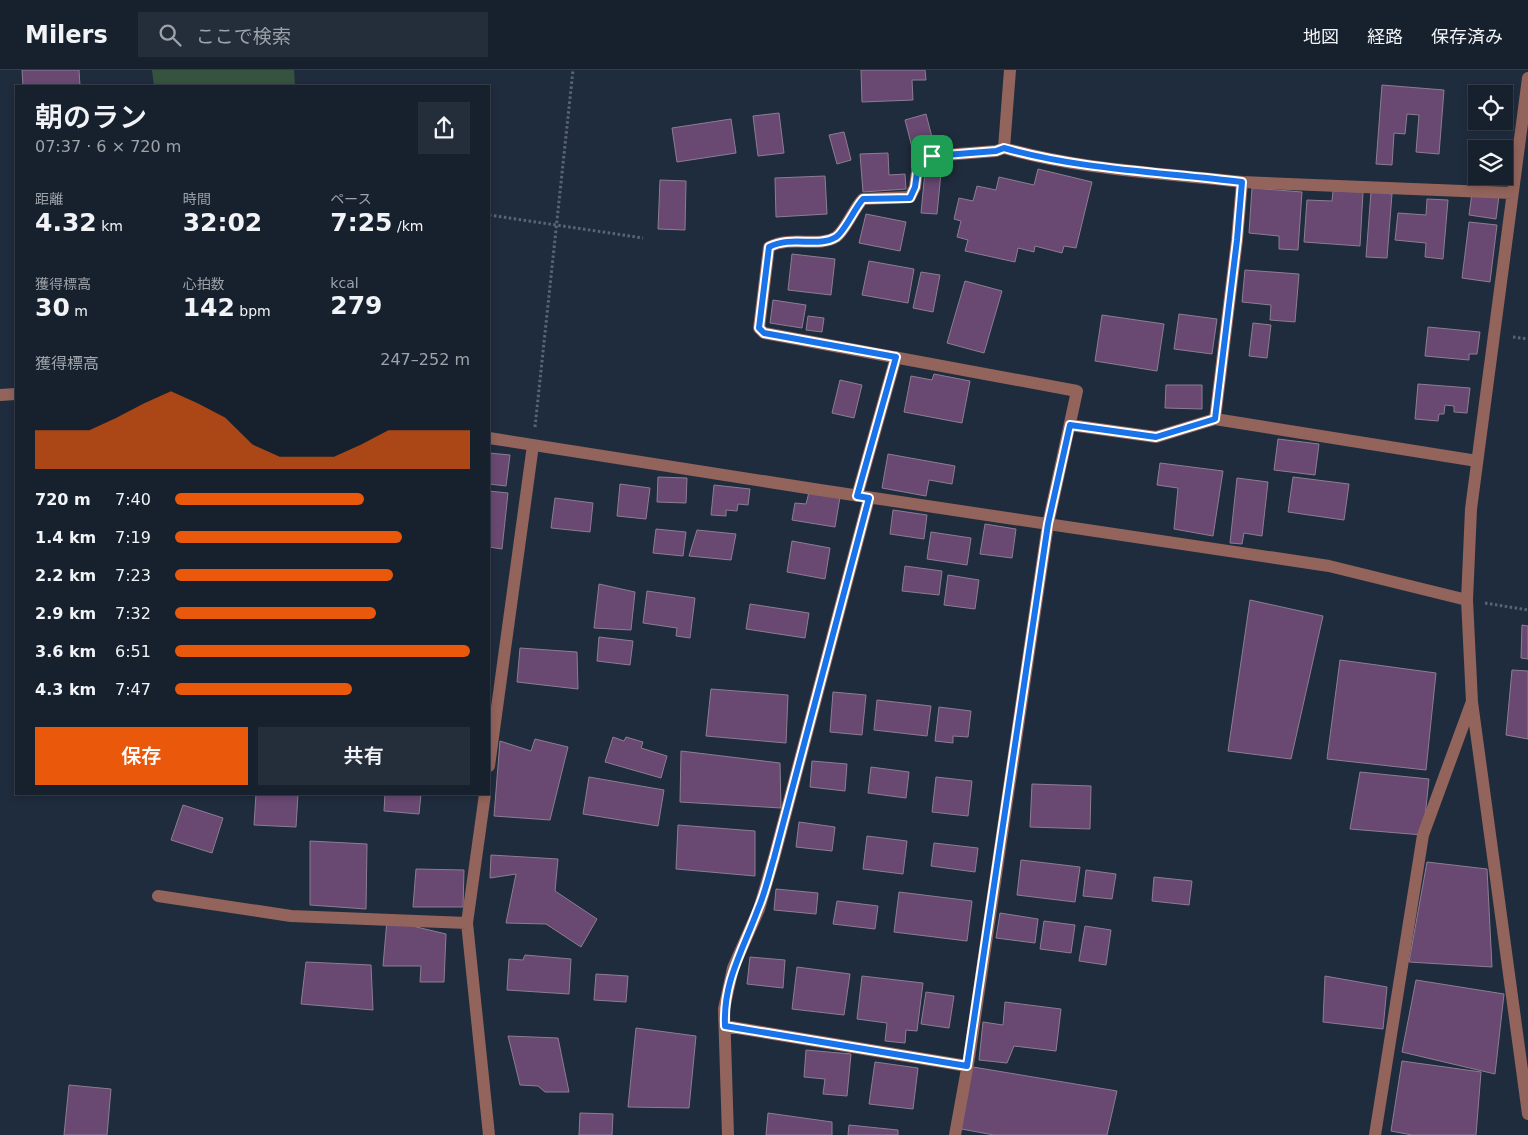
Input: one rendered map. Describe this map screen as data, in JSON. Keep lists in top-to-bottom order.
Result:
{
  "page": {
    "header": "Milers",
    "search": "ここで検索",
    "nav": ["地図", "経路", "保存済み"],
    "heading": ["朝のラン", "07:37 · 6 × 720 m"],
    "stats": [
      ["距離", "4.32 km"],
      ["時間", "32:02"],
      ["ペース", "7:25 /km"],
      ["獲得標高", "30 m"],
      ["心拍数", "142 bpm"],
      ["kcal", "279"]
    ],
    "chart": ["獲得標高", "247–252 m"],
    "list": [
      {
        "name": "720 m",
        "note": "7:40"
      },
      {
        "name": "1.4 km",
        "note": "7:19"
      },
      {
        "name": "2.2 km",
        "note": "7:23"
      },
      {
        "name": "2.9 km",
        "note": "7:32"
      },
      {
        "name": "3.6 km",
        "note": "6:51"
      },
      {
        "name": "4.3 km",
        "note": "7:47"
      }
    ],
    "buttons": ["保存", "共有"]
  }
}
